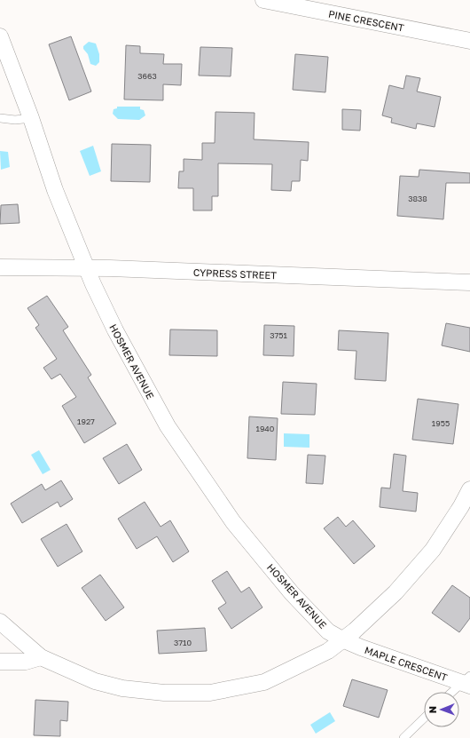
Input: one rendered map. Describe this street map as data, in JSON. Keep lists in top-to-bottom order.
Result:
{
  "streets": {
    "street": [
      "PINE CRESCENT",
      "CYPRESS STREET",
      "HOSMER AVENUE",
      "MAPLE CRESCENT"
    ]
  },
  "crossings": [
    ["CYPRESS STREET", "HOSMER AVENUE"],
    ["HOSMER AVENUE", "MAPLE CRESCENT"]
  ],
  "house_numbers": [
    "3663",
    "3838",
    "3751",
    "1927",
    "1955",
    "1940",
    "3710"
  ],
  "north": "left"
}
